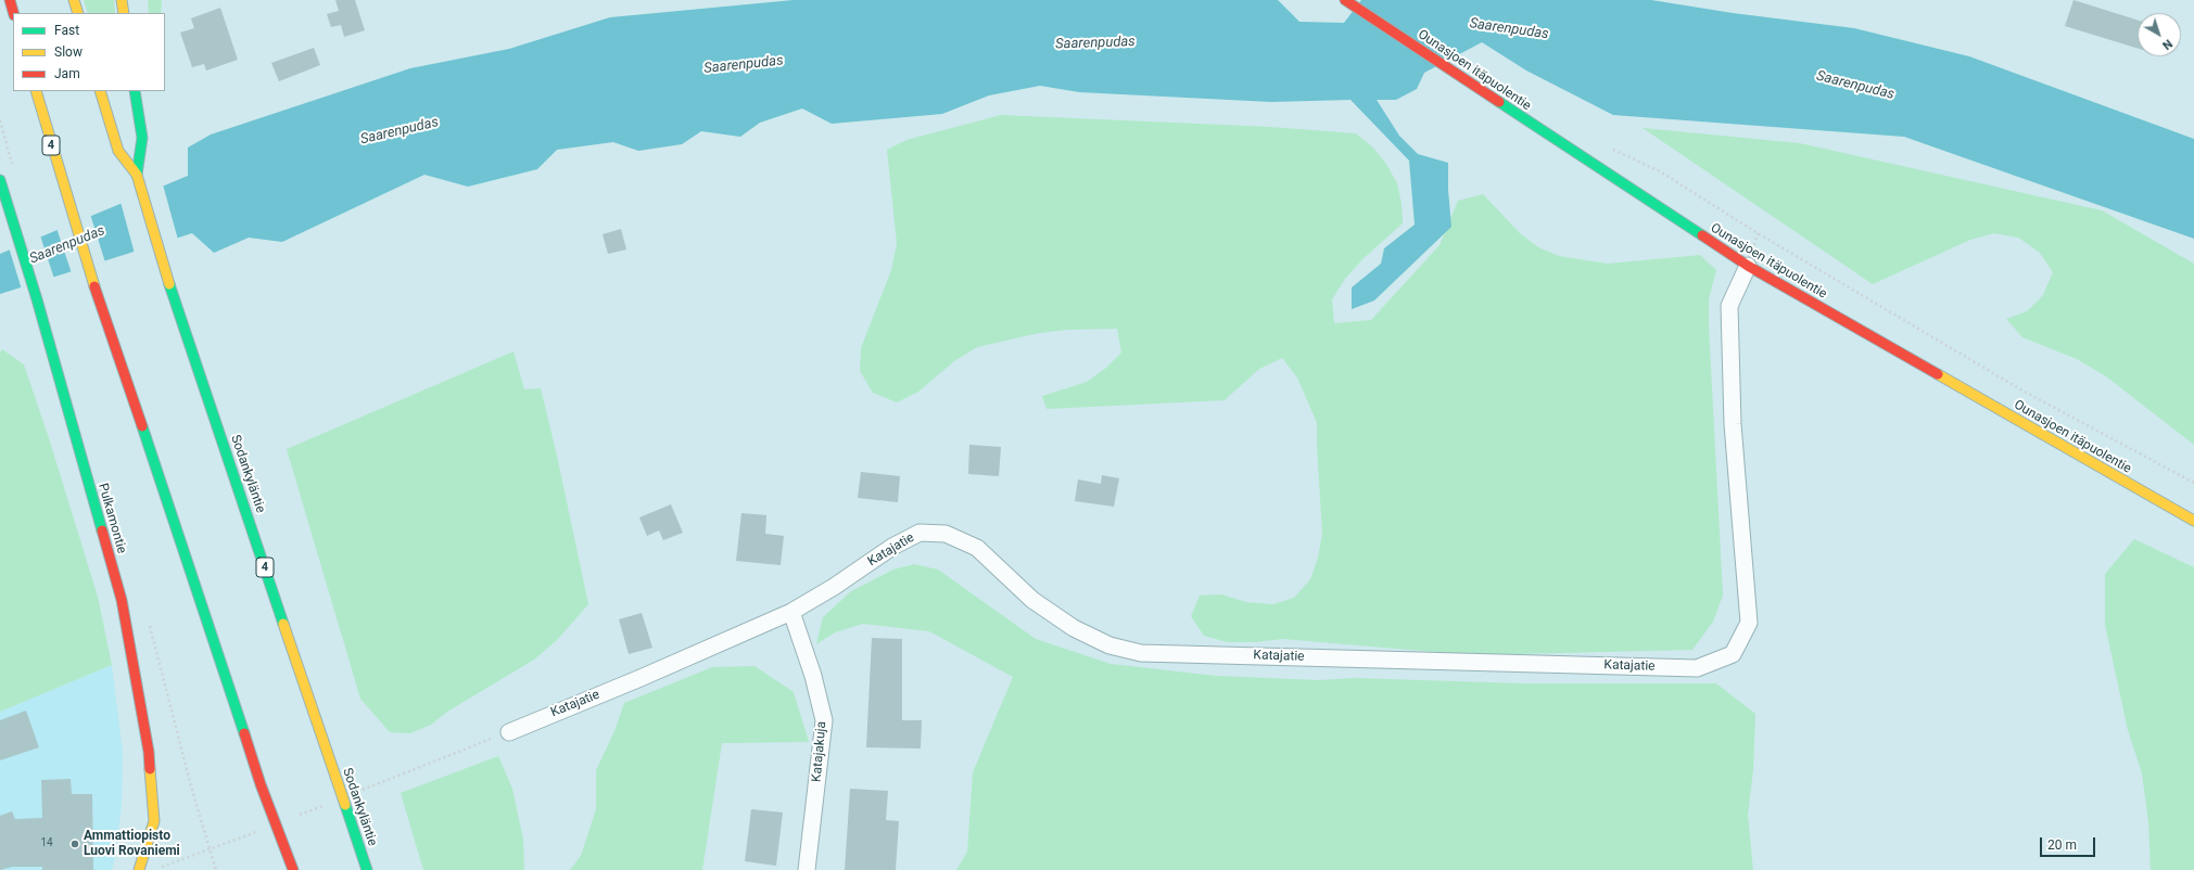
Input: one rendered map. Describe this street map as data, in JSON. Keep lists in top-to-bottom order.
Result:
{
  "streets": {
    "main road": [
      "Ounasjoen itäpuolentie",
      "4",
      "Sodankyläntie",
      "Pulkamontie"
    ],
    "street": ["Katajatie", "Katajakuja"]
  },
  "crossings": [
    ["Ounasjoen itäpuolentie", "Katajatie"],
    ["Katajatie", "Katajakuja"]
  ],
  "water": ["Saarenpudas"],
  "places": ["Ammattiopisto Luovi Rovaniemi"],
  "house_numbers": ["14"],
  "legend": ["Fast", "Slow", "Jam"],
  "scale_bar": "20 m",
  "north": "bottom right"
}
